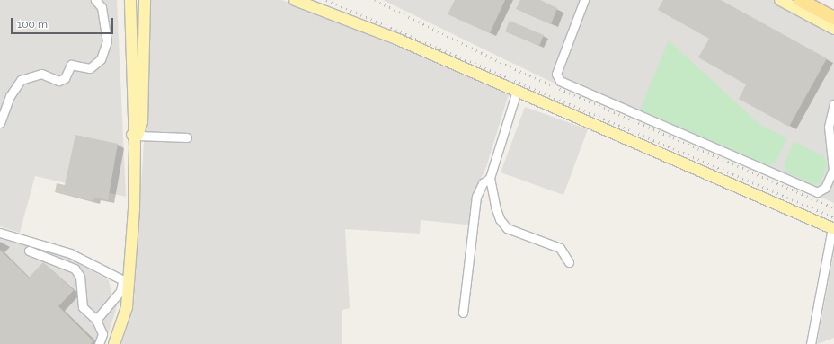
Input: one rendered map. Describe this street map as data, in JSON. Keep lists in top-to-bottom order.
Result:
{
  "scale_bar": "100 m"
}
